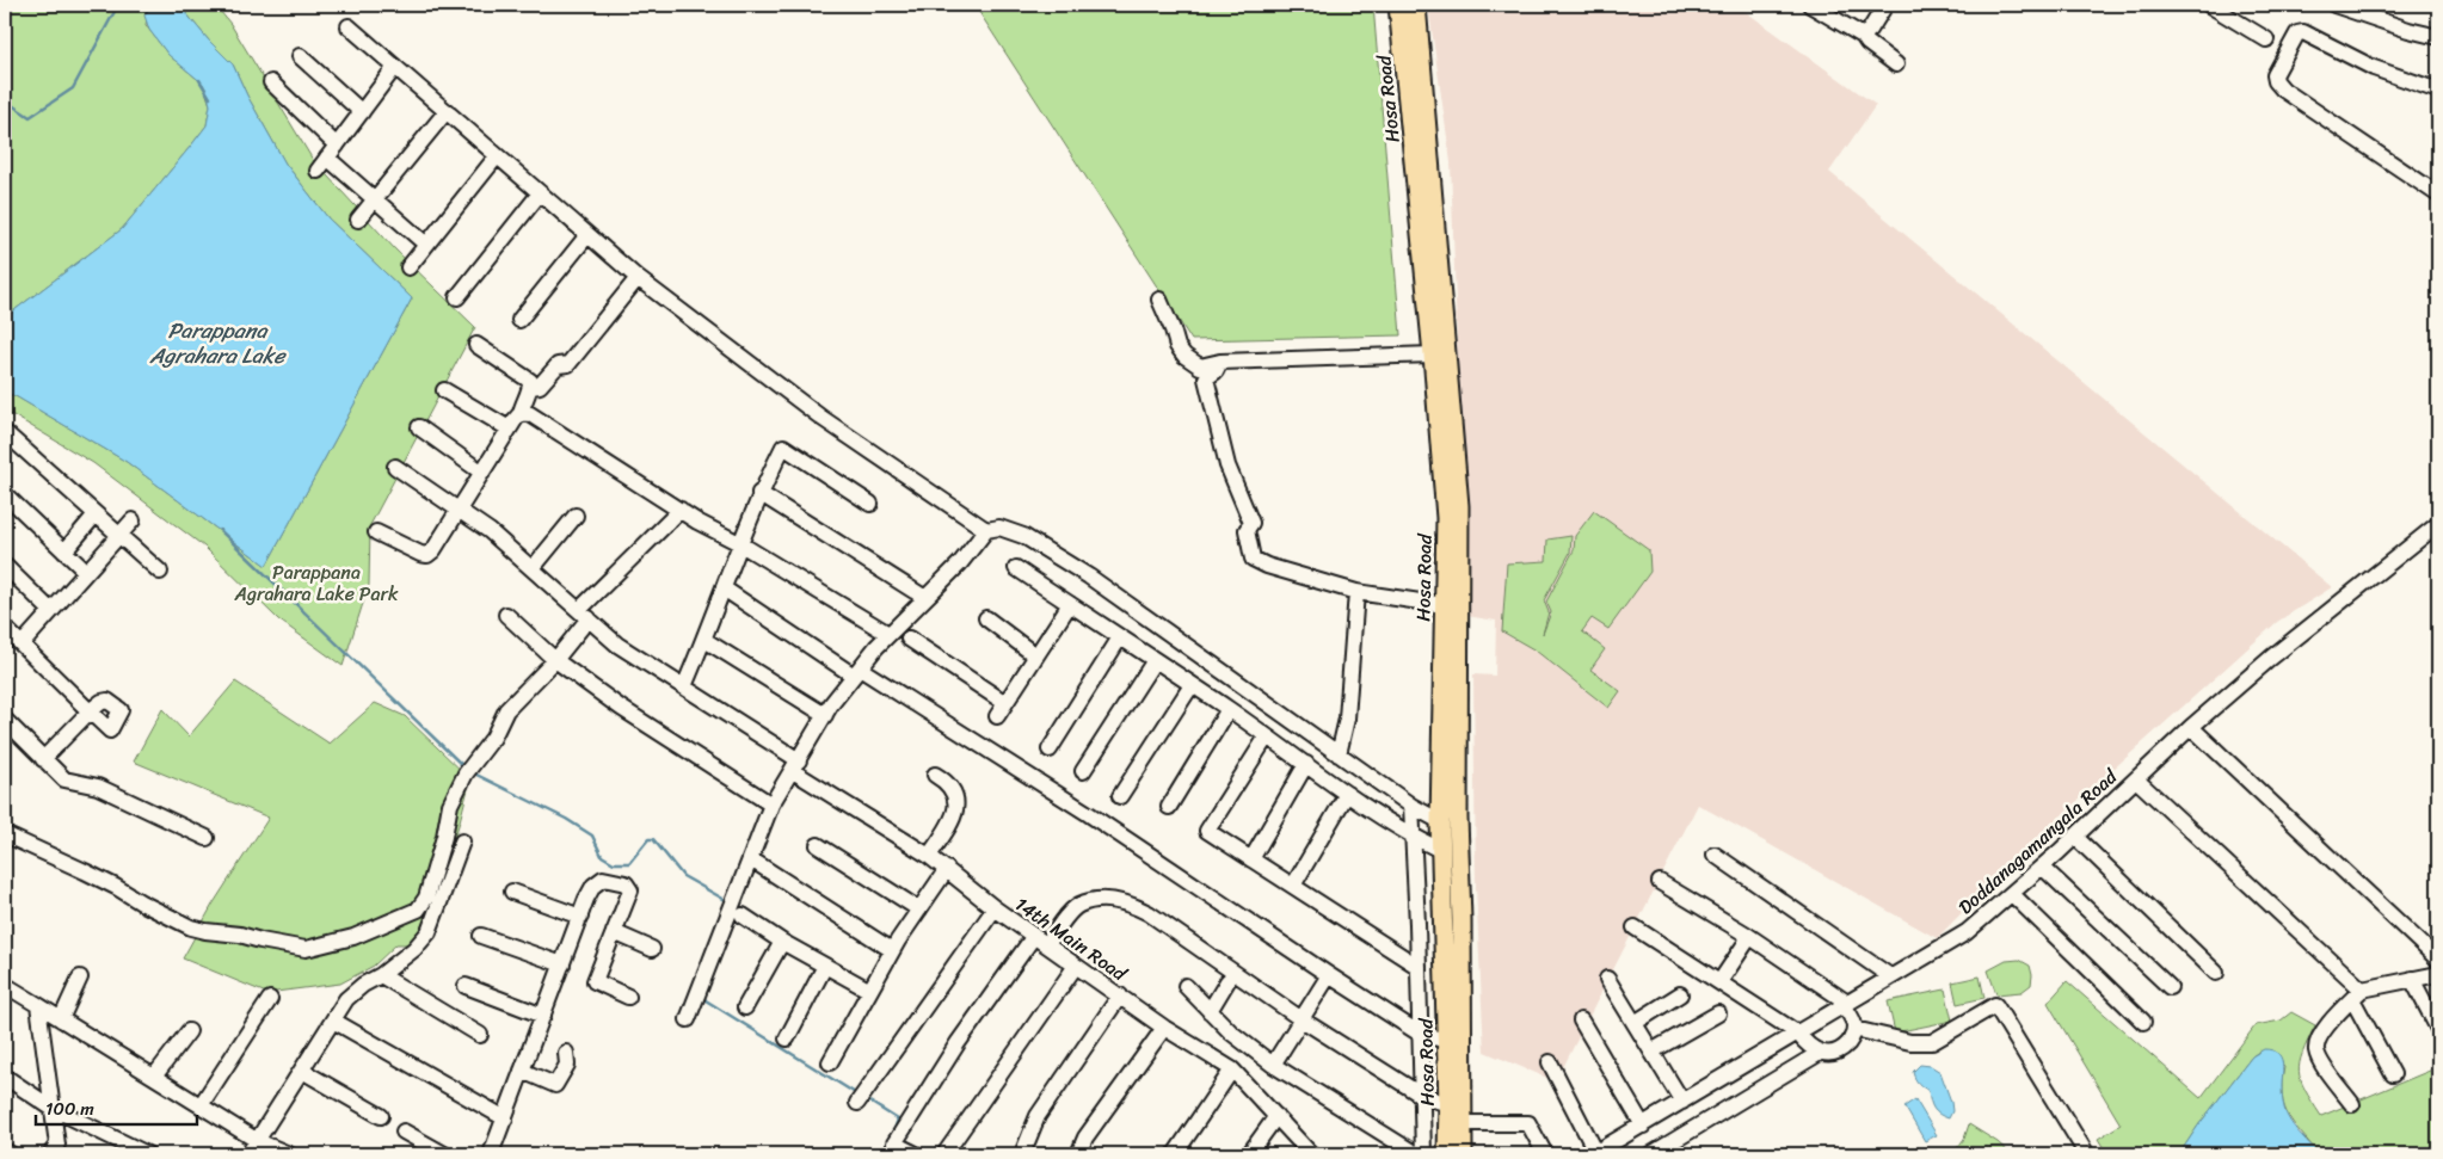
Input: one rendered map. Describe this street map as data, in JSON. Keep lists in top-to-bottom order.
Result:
{
  "streets": {
    "main road": ["Hosa Road"],
    "street": ["Doddanagamangala Road", "14th Main Road"]
  },
  "water": ["Parappana Agrahara Lake"],
  "parks": ["Parappana Agrahara Lake Park"],
  "scale_bar": "100 m"
}
